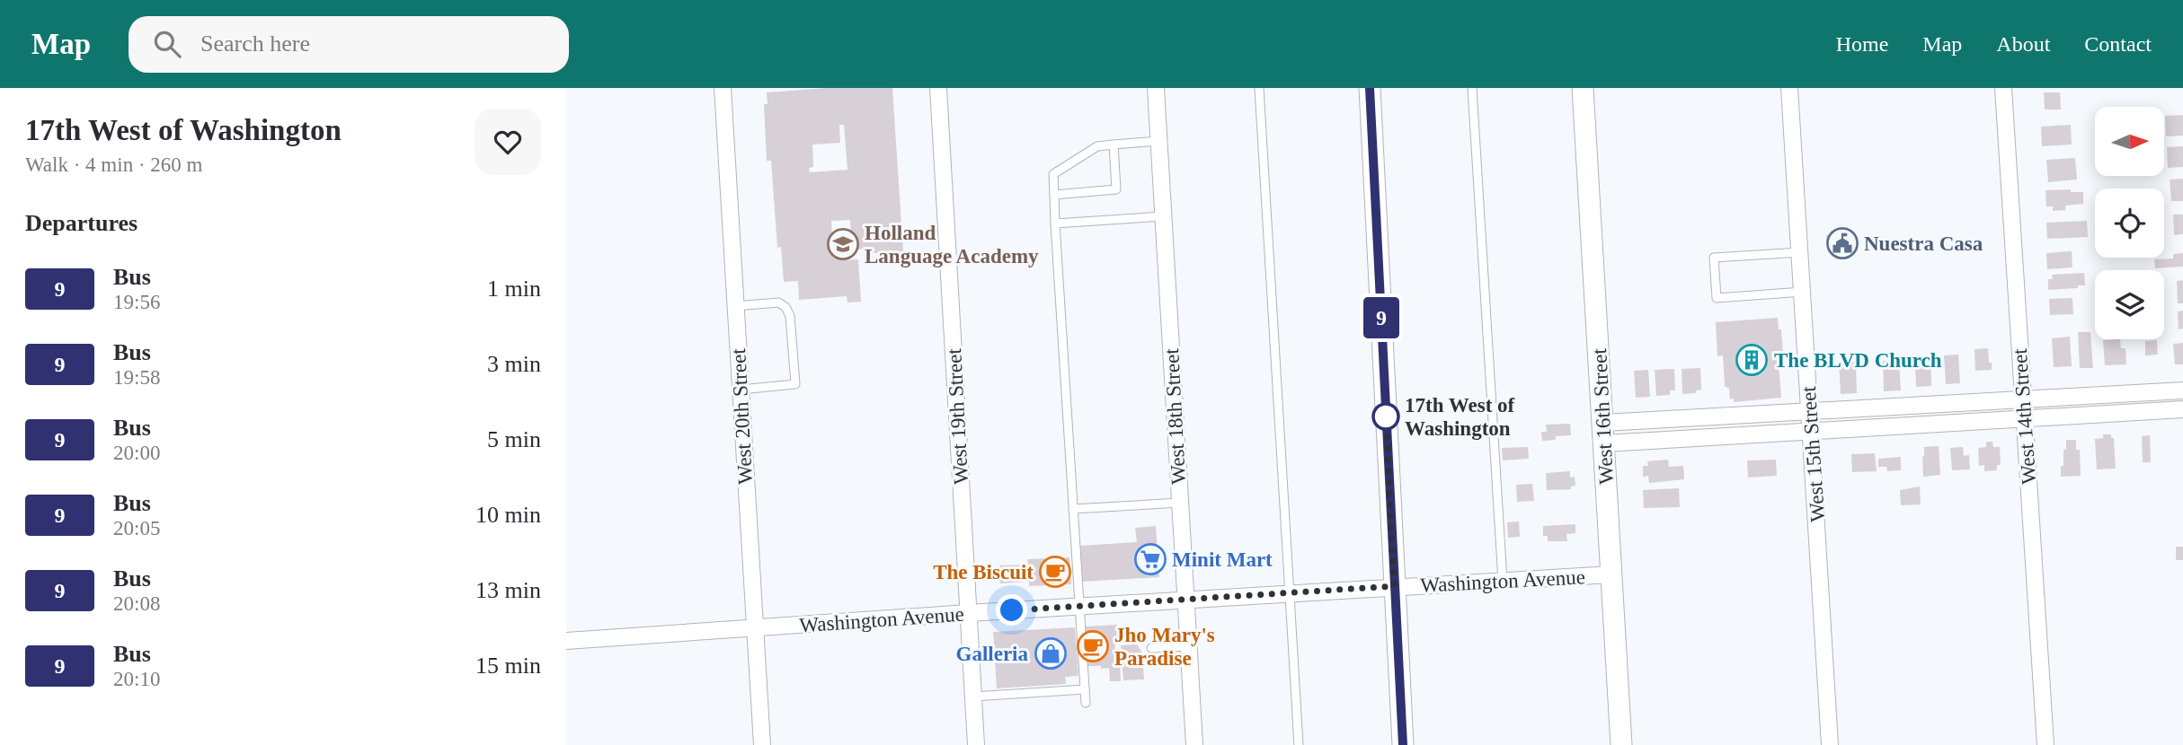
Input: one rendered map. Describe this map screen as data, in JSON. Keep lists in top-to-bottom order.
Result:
{
  "streets": {
    "street": [
      "West 20th Street",
      "West 19th Street",
      "West 18th Street",
      "West 16th Street",
      "West 14th Street",
      "West 15th Street",
      "Washington Avenue"
    ]
  },
  "crossings": [
    ["West 20th Street", "Washington Avenue"],
    ["West 19th Street", "Washington Avenue"],
    ["West 18th Street", "Washington Avenue"],
    ["West 16th Street", "Washington Avenue"]
  ],
  "places": {
    "public building": ["Nuestra Casa"],
    "school or university": ["Holland Language Academy"],
    "building": ["The BLVD Church"],
    "other": ["17th West of Washington"],
    "supermarket": ["Minit Mart"],
    "cafe": ["The Biscuit", "Jho Mary's Paradise"],
    "shop": ["Galleria"]
  },
  "lines": ["bus line 9"],
  "north": "right",
  "page": {
    "header": "Map",
    "search": "Search here",
    "nav": [
      "Home",
      "Map",
      "About",
      "Contact"
    ],
    "heading": [
      ["17th West of Washington", "Walk · 4 min · 260 m"],
      "Departures"
    ],
    "on_map": "9",
    "list": [
      {
        "mark": "9",
        "name": "Bus",
        "note": "19:56",
        "value": "1 min"
      },
      {
        "mark": "9",
        "name": "Bus",
        "note": "19:58",
        "value": "3 min"
      },
      {
        "mark": "9",
        "name": "Bus",
        "note": "20:00",
        "value": "5 min"
      },
      {
        "mark": "9",
        "name": "Bus",
        "note": "20:05",
        "value": "10 min"
      },
      {
        "mark": "9",
        "name": "Bus",
        "note": "20:08",
        "value": "13 min"
      },
      {
        "mark": "9",
        "name": "Bus",
        "note": "20:10",
        "value": "15 min"
      }
    ]
  }
}
